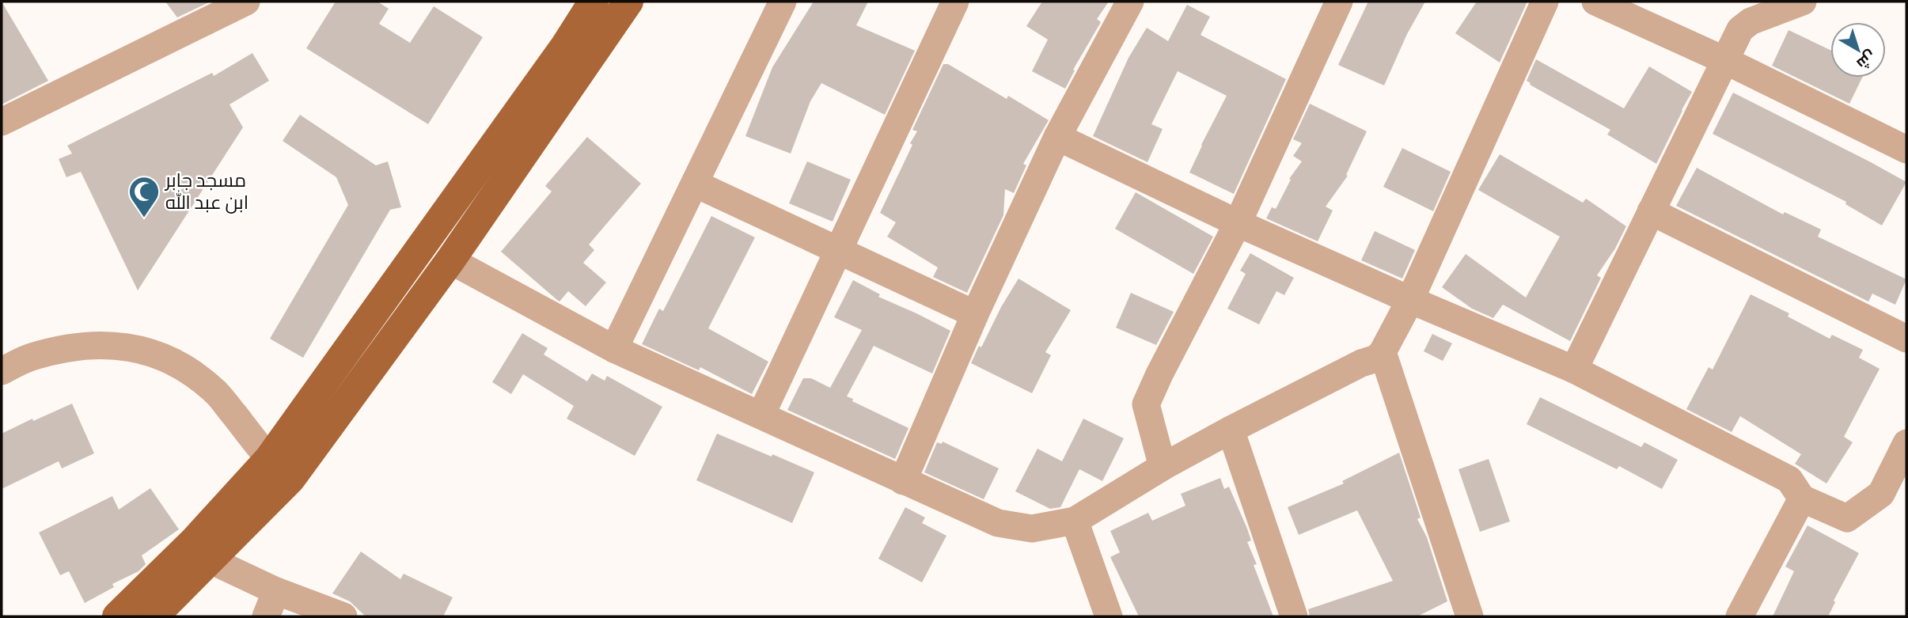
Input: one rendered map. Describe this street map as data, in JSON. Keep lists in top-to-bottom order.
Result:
{
  "places": {
    "mosque": ["مسجد جابر ابن عبد الله"]
  },
  "north": "bottom right"
}
